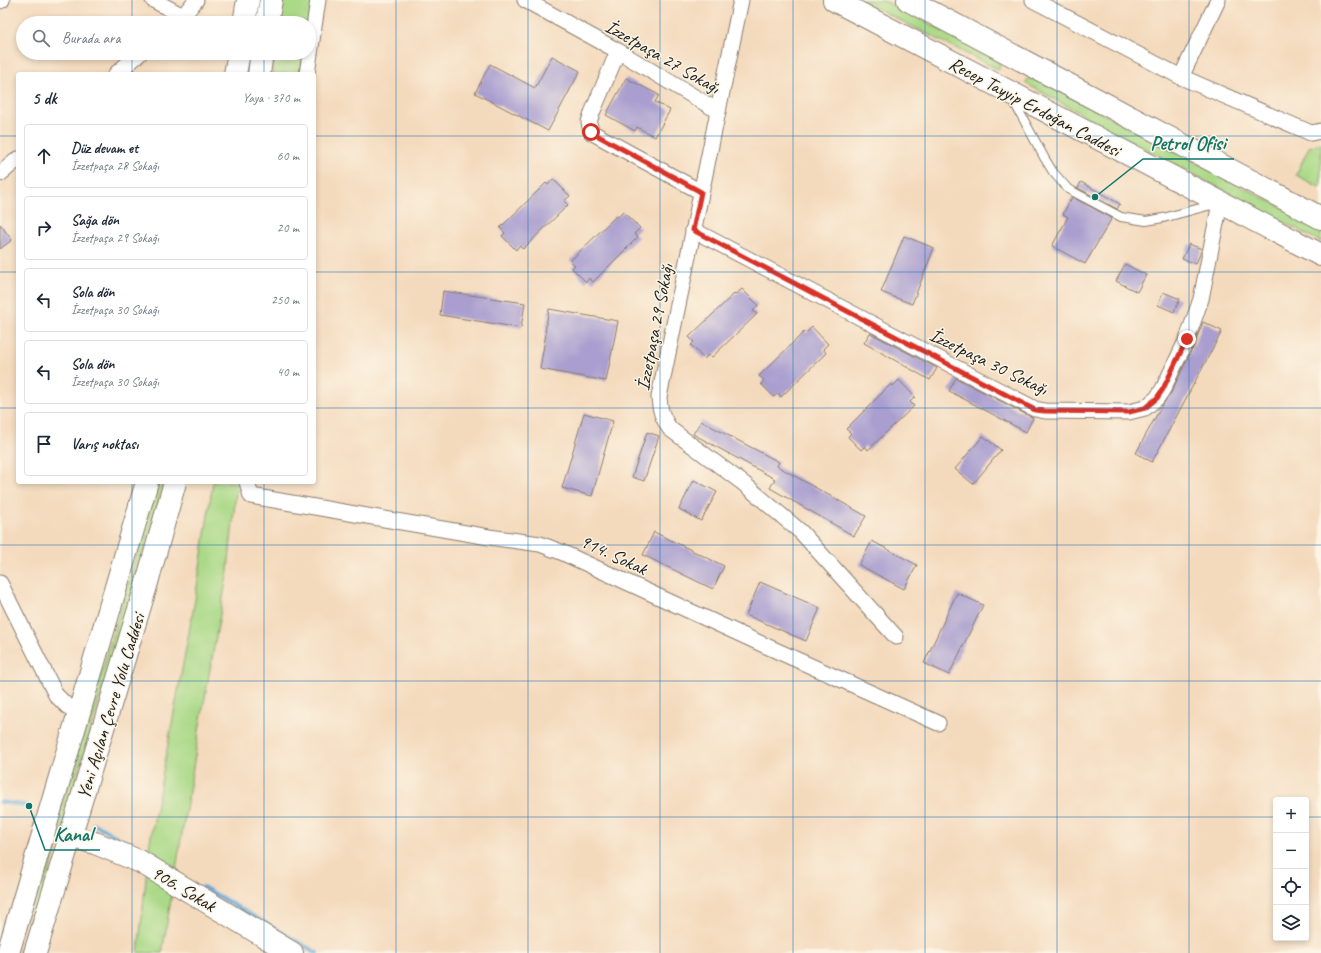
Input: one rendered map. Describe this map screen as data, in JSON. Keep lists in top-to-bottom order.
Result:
{
  "streets": {
    "main road": ["Recep Tayyip Erdoğan Caddesi", "Yeni Açılan Çevre Yolu Caddesi", "906. Sokak"],
    "street": [
      "İzzetpaşa 27 Sokağı",
      "İzzetpaşa 29 Sokağı",
      "İzzetpaşa 30 Sokağı",
      "914. Sokak"
    ]
  },
  "crossings": [
    ["İzzetpaşa 27 Sokağı", "İzzetpaşa 29 Sokağı"],
    ["Recep Tayyip Erdoğan Caddesi", "İzzetpaşa 30 Sokağı"],
    ["İzzetpaşa 29 Sokağı", "İzzetpaşa 30 Sokağı"],
    ["Yeni Açılan Çevre Yolu Caddesi", "906. Sokak"]
  ],
  "places": ["Petrol Ofisi", "Kanal"],
  "page": {
    "search": "Burada ara",
    "heading": ["5 dk", "Yaya · 370 m"],
    "list": [
      ["Düz devam et", "İzzetpaşa 28 Sokağı", "60 m"],
      ["Sağa dön", "İzzetpaşa 29 Sokağı", "20 m"],
      ["Sola dön", "İzzetpaşa 30 Sokağı", "250 m"],
      ["Sola dön", "İzzetpaşa 30 Sokağı", "40 m"],
      "Varış noktası"
    ],
    "map_buttons": ["+", "−"]
  }
}
